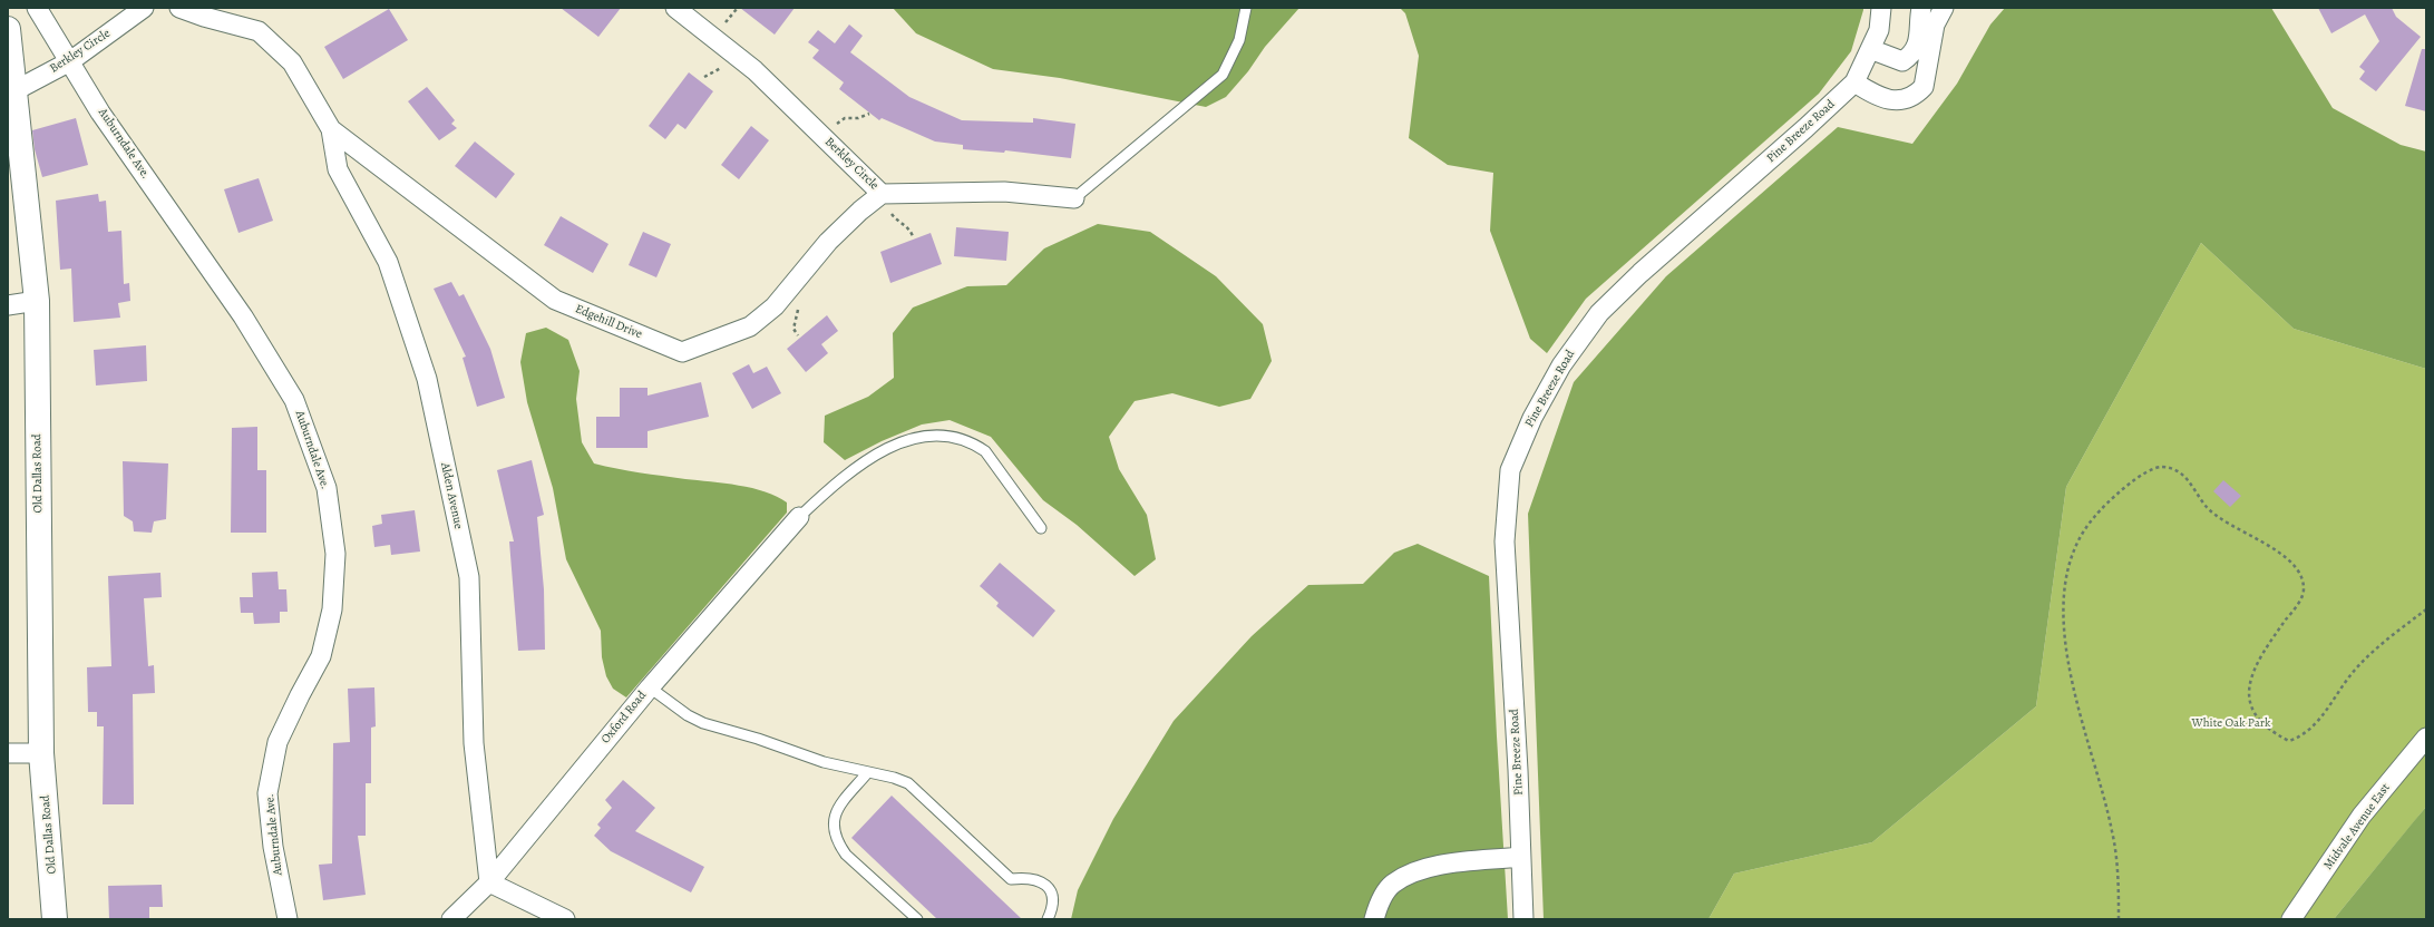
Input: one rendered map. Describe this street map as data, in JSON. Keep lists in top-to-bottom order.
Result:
{
  "streets": {
    "street": [
      "Berkley Circle",
      "Pine Breeze Road",
      "Auburndale Ave.",
      "Edgehill Drive",
      "Old Dallas Road",
      "Alden Avenue",
      "Oxford Road",
      "Midvale Avenue East"
    ]
  },
  "crossings": [
    ["Berkley Circle", "Auburndale Ave."],
    ["Berkley Circle", "Edgehill Drive"],
    ["Berkley Circle", "Old Dallas Road"],
    ["Edgehill Drive", "Alden Avenue"],
    ["Alden Avenue", "Oxford Road"]
  ],
  "parks": ["White Oak Park"]
}
